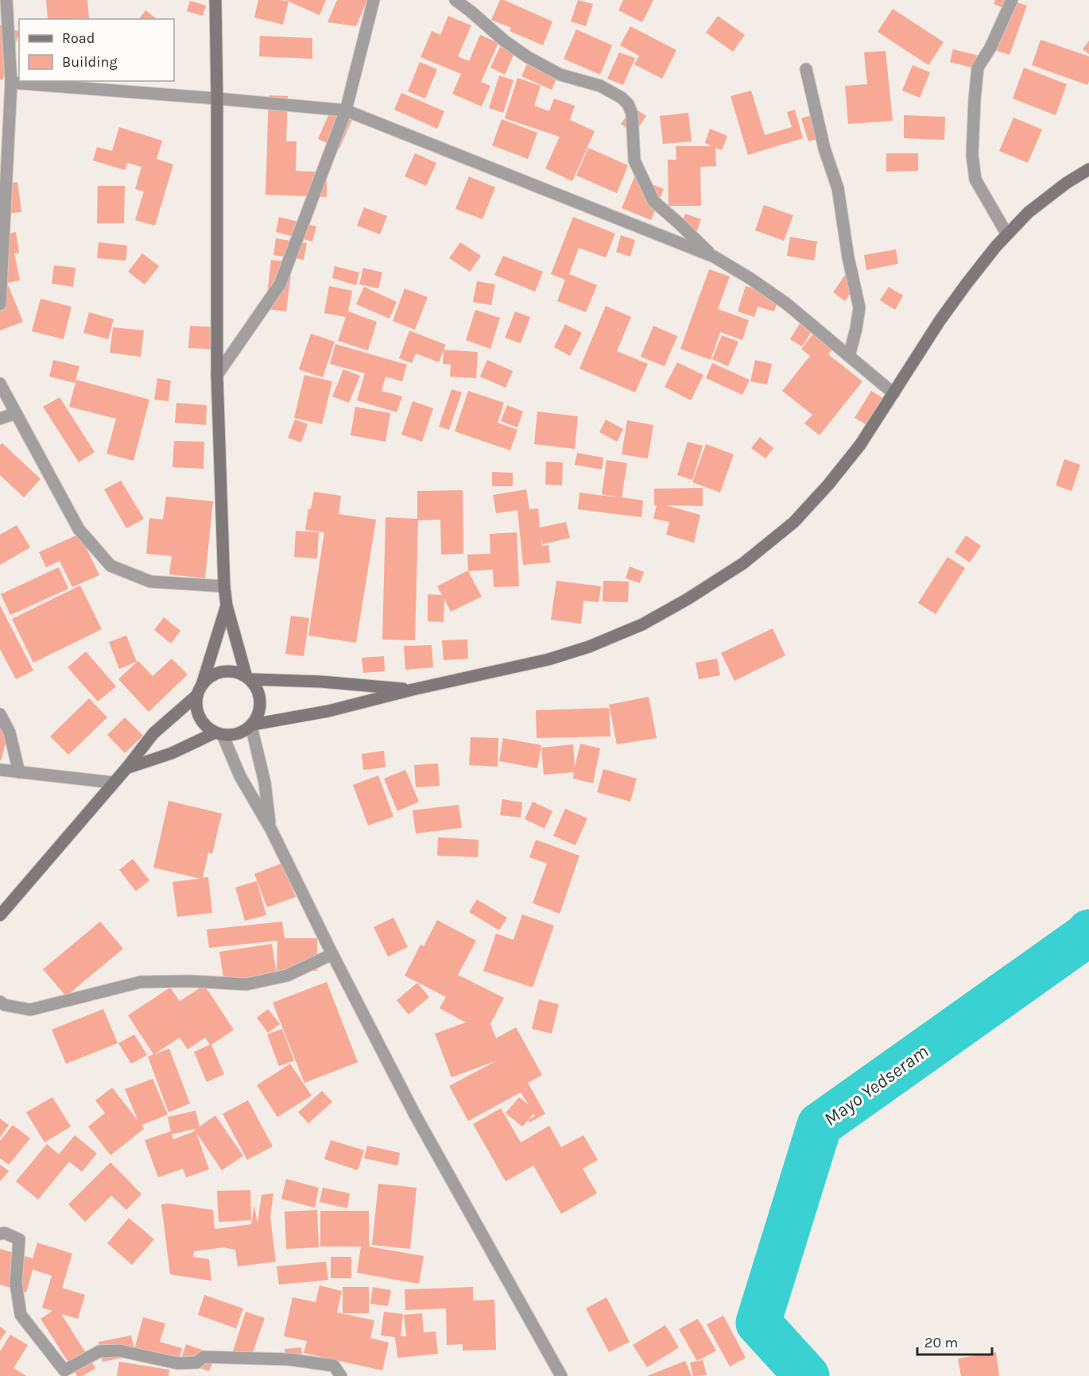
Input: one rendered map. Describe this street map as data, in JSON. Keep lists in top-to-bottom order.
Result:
{
  "water": ["Mayo Yedseram"],
  "legend": ["Road", "Building"],
  "scale_bar": "20 m"
}
